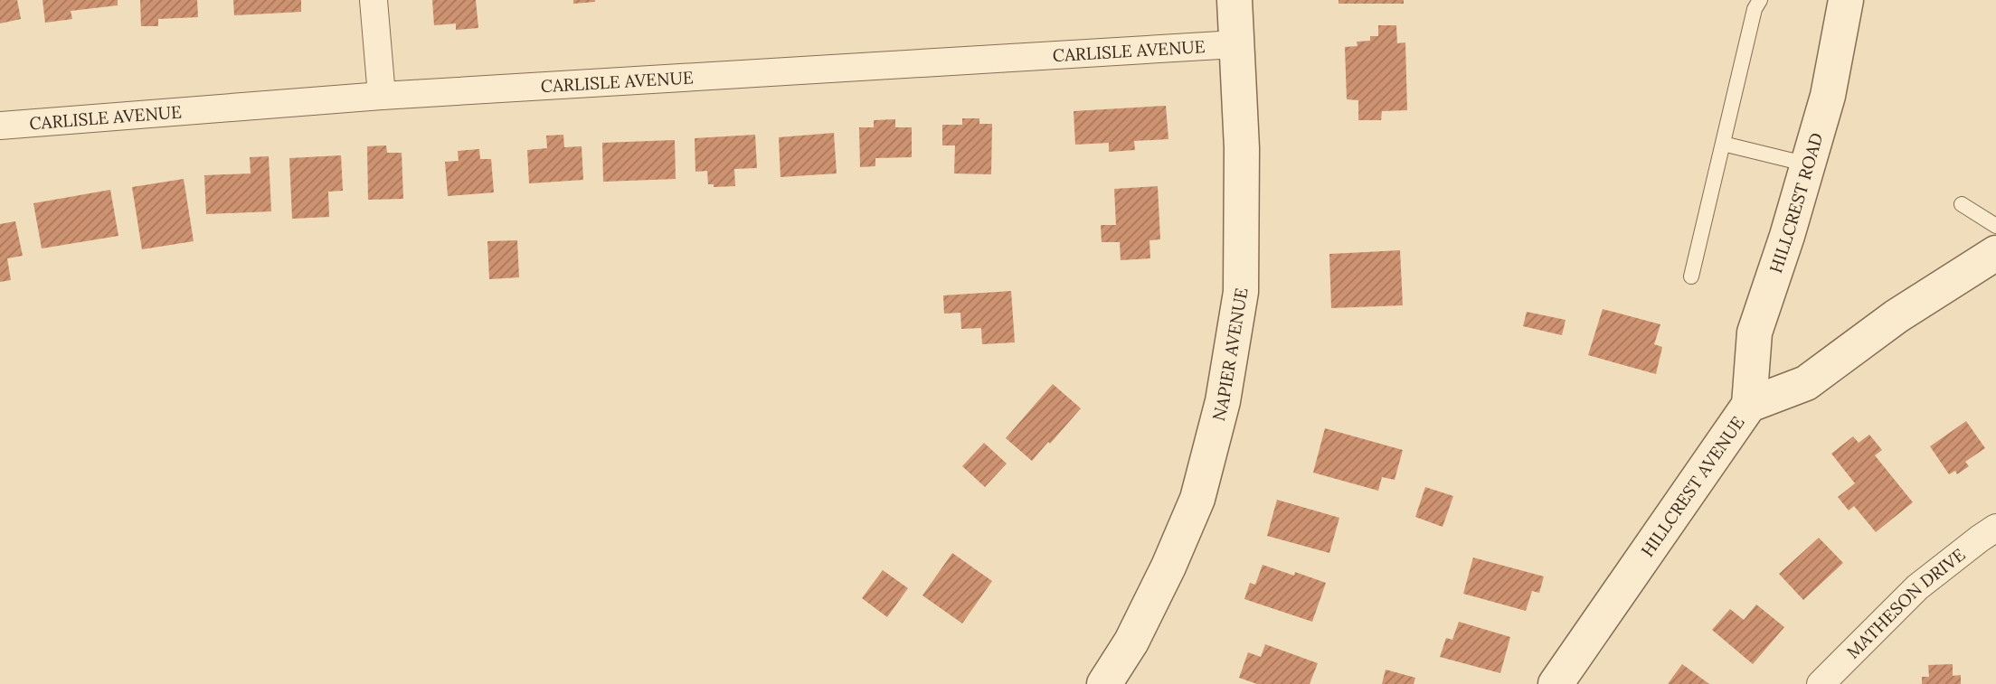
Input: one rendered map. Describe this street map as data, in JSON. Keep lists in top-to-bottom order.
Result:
{
  "streets": {
    "street": [
      "CARLISLE AVENUE",
      "HILLCREST ROAD",
      "NAPIER AVENUE",
      "HILLCREST AVENUE",
      "MATHESON DRIVE"
    ]
  },
  "crossings": [
    ["CARLISLE AVENUE", "NAPIER AVENUE"],
    ["HILLCREST ROAD", "HILLCREST AVENUE"]
  ]
}
